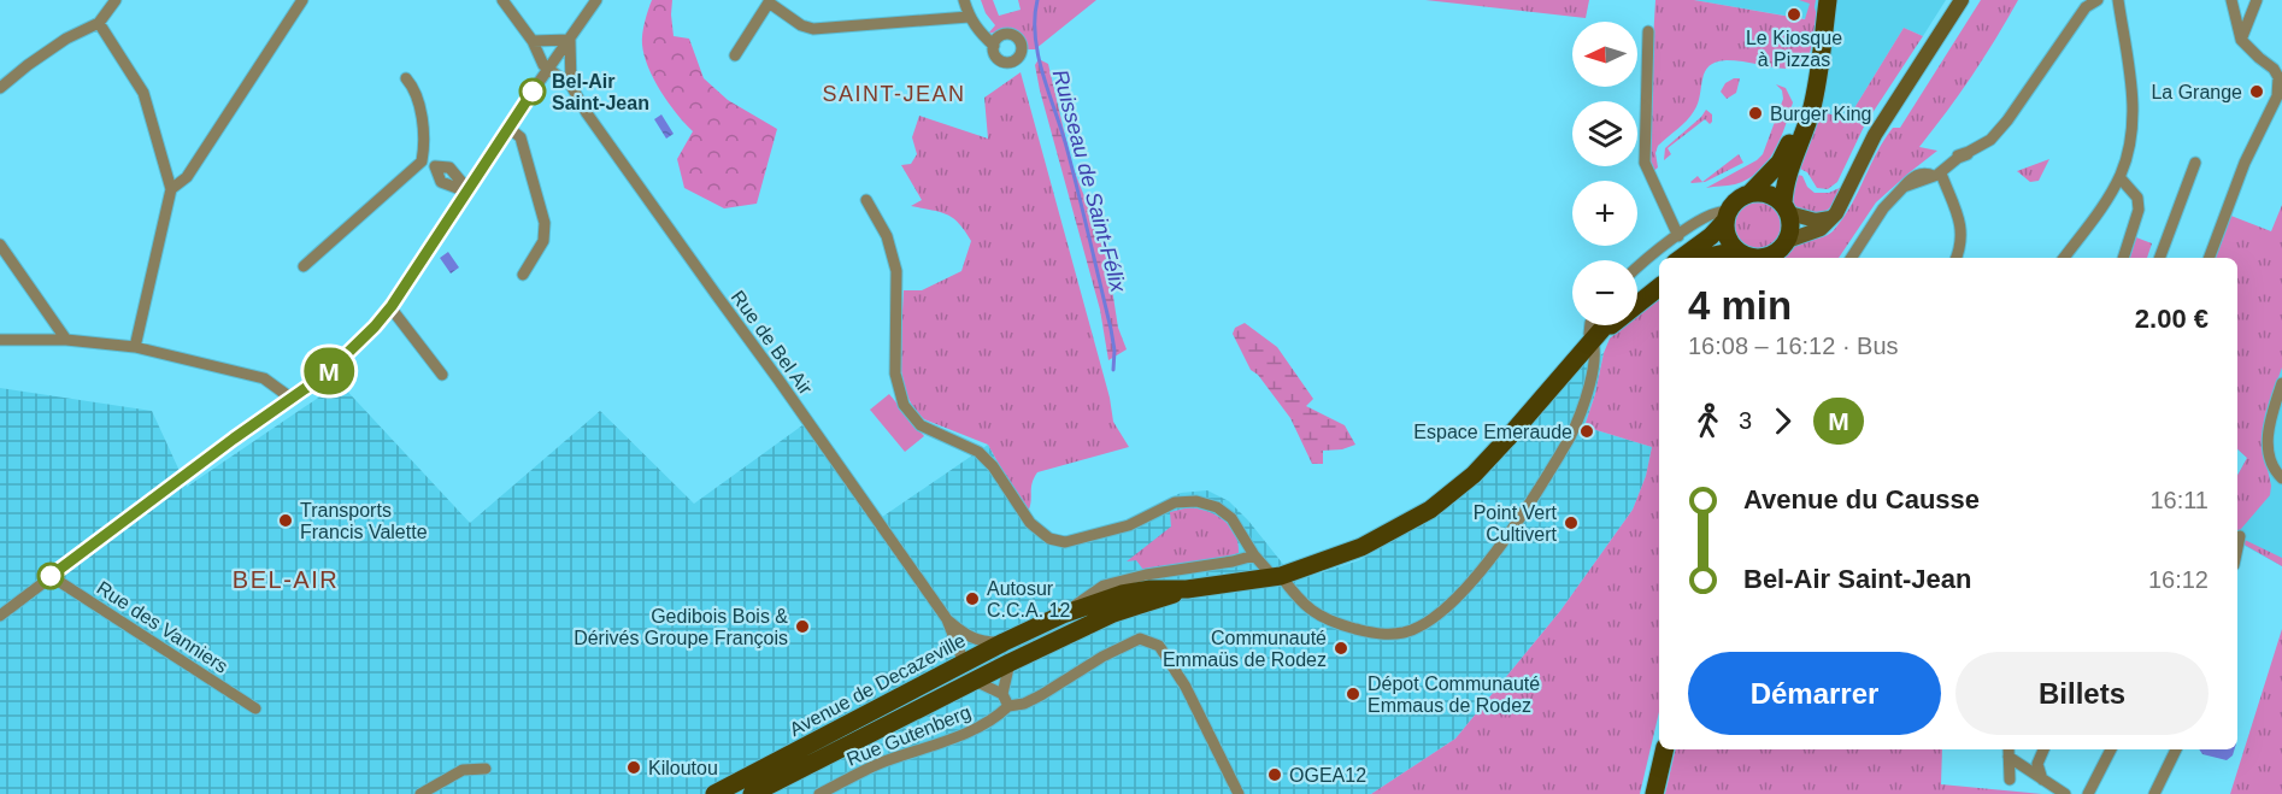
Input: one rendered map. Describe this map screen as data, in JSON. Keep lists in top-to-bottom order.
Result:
{
  "streets": {
    "main road": ["Avenue de Decazeville"],
    "street": ["Rue de Bel Air", "Rue des Vanniers", "Rue Gutenberg"]
  },
  "crossings": [
    ["Rue de Bel Air", "Avenue de Decazeville"]
  ],
  "districts": ["SAINT-JEAN", "BEL-AIR"],
  "water": ["Ruisseau de Saint-Félix"],
  "places": [
    "Le Kiosque à Pizzas",
    "Bel-Air Saint-Jean",
    "La Grange",
    "Burger King",
    "Espace Emeraude",
    "Transports Francis Valette",
    "Point Vert Cultivert",
    "Autosur C.C.A. 12",
    "Gedibois Bois & Dérivés Groupe François",
    "Communauté Emmaüs de Rodez",
    "Dépot Communauté Emmaus de Rodez",
    "Kiloutou",
    "OGEA12"
  ],
  "lines": ["bus line M"],
  "north": "left",
  "page": {
    "on_map": "M",
    "map_buttons": ["+", "−"],
    "heading": ["4 min", "16:08 – 16:12 · Bus", "2.00 €"],
    "legs": ["3", "M"],
    "list": [
      {
        "name": "Avenue du Causse",
        "value": "16:11"
      },
      {
        "name": "Bel-Air Saint-Jean",
        "value": "16:12"
      }
    ],
    "buttons": ["Démarrer", "Billets"]
  }
}
